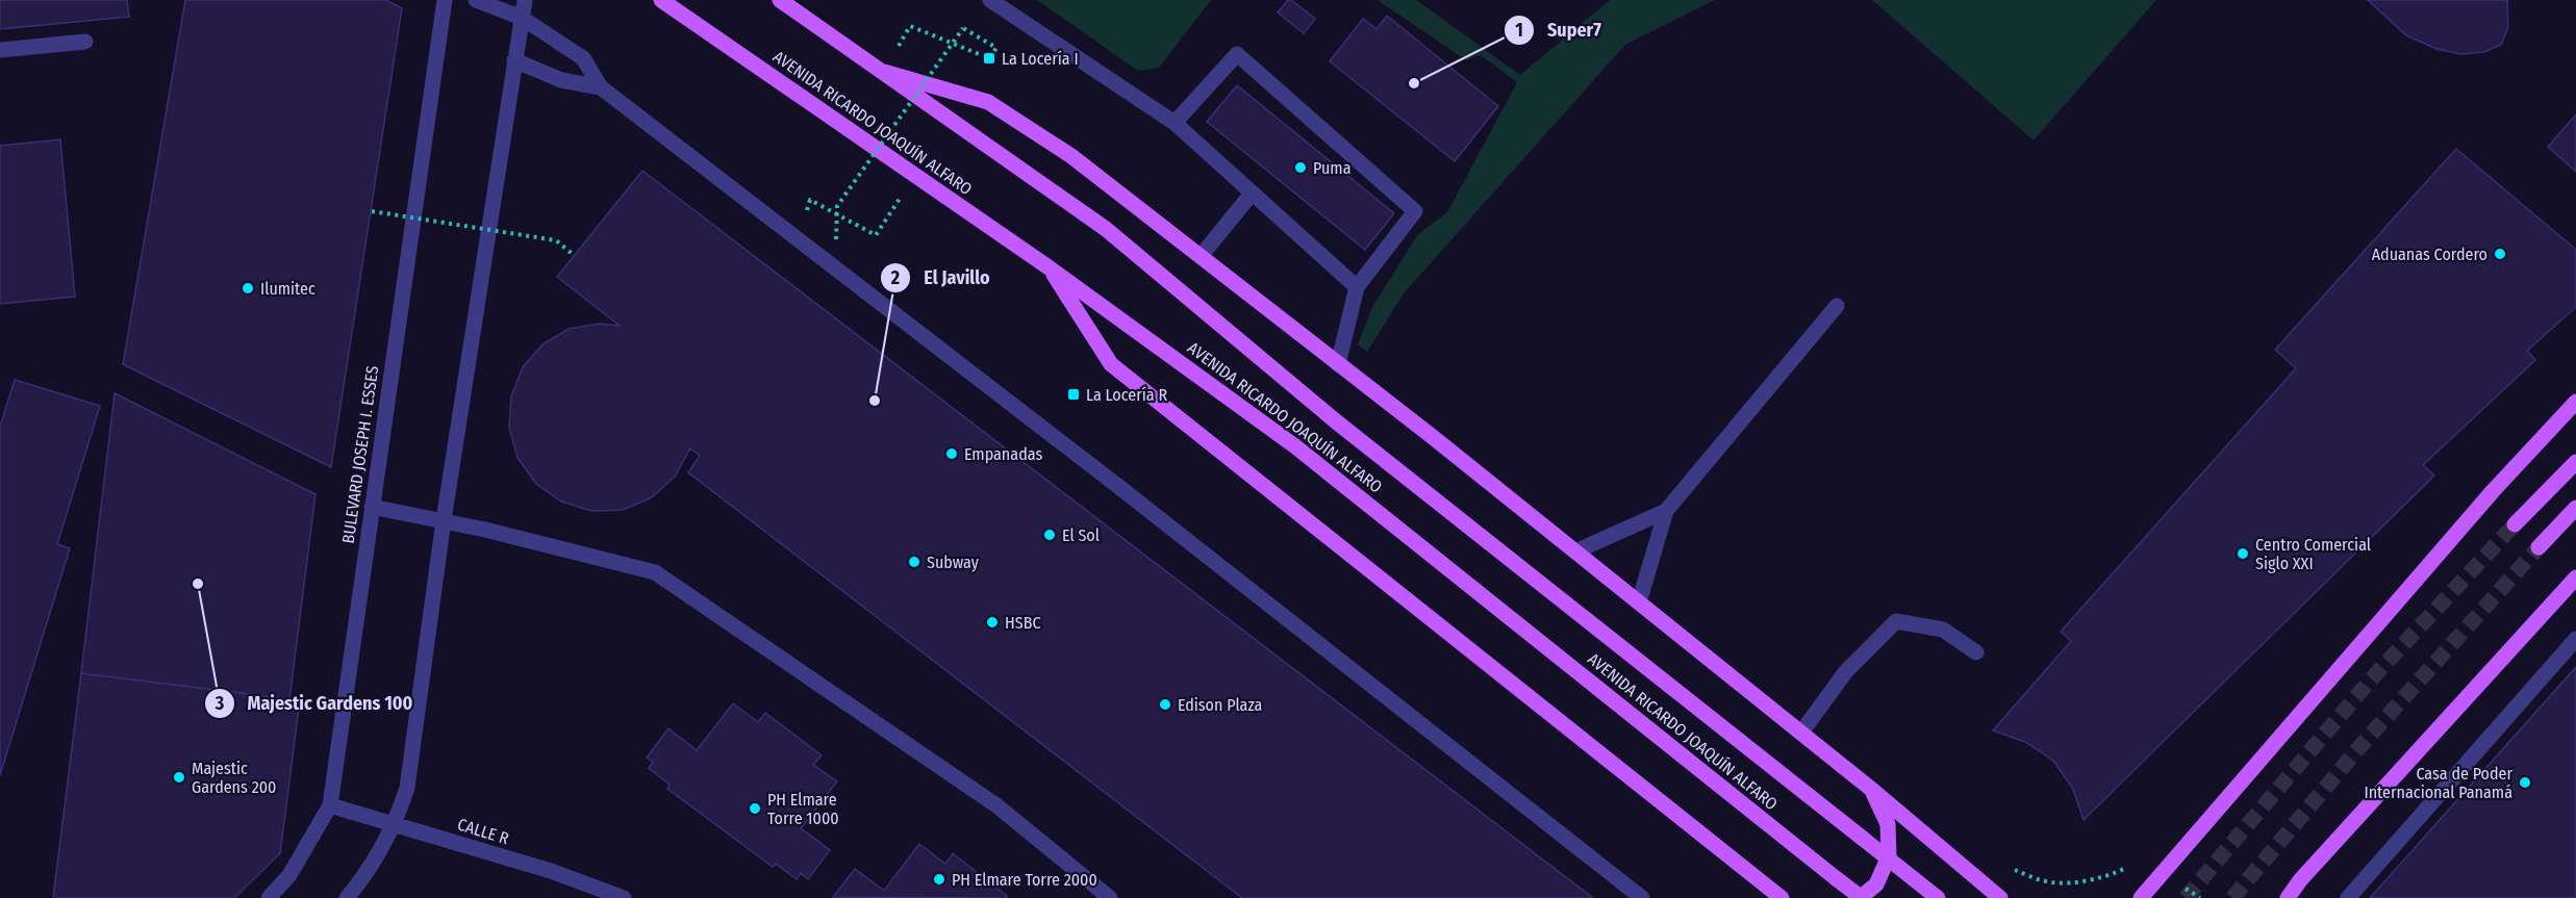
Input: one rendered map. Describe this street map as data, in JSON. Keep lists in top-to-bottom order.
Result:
{
  "streets": {
    "main road": ["AVENIDA RICARDO JOAQUÍN ALFARO"],
    "street": ["BULEVARD JOSEPH I. ESSES", "CALLE R"]
  },
  "crossings": [
    ["BULEVARD JOSEPH I. ESSES", "CALLE R"]
  ],
  "places": {
    "transit": ["La Locería I", "La Locería R"],
    "other": [
      "Super7",
      "Puma",
      "Aduanas Cordero",
      "Ilumitec",
      "El Javillo",
      "Empanadas",
      "El Sol",
      "Centro Comercial Siglo XXI",
      "Subway",
      "Majestic Gardens 100",
      "HSBC",
      "Edison Plaza",
      "Majestic Gardens 200",
      "Casa de Poder Internacional Panamá",
      "PH Elmare Torre 1000",
      "PH Elmare Torre 2000"
    ]
  }
}
